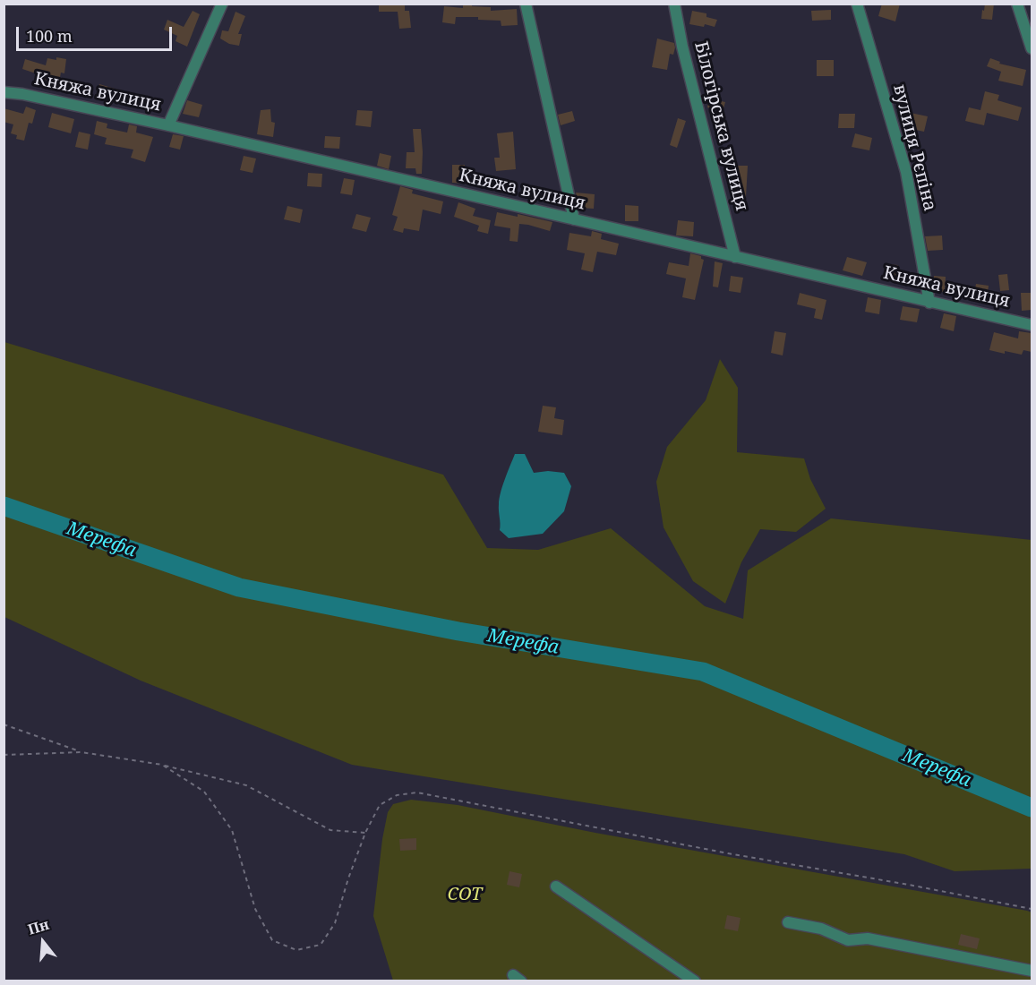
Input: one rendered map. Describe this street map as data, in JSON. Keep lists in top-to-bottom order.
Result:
{
  "streets": {
    "street": ["Княжа вулиця", "Білогірська вулиця", "вулиця Рєпіна"]
  },
  "crossings": [
    ["Княжа вулиця", "Білогірська вулиця"],
    ["Княжа вулиця", "вулиця Рєпіна"]
  ],
  "water": ["Мерефа"],
  "parks": ["СОТ"],
  "scale_bar": "100 m",
  "north": "top"
}
